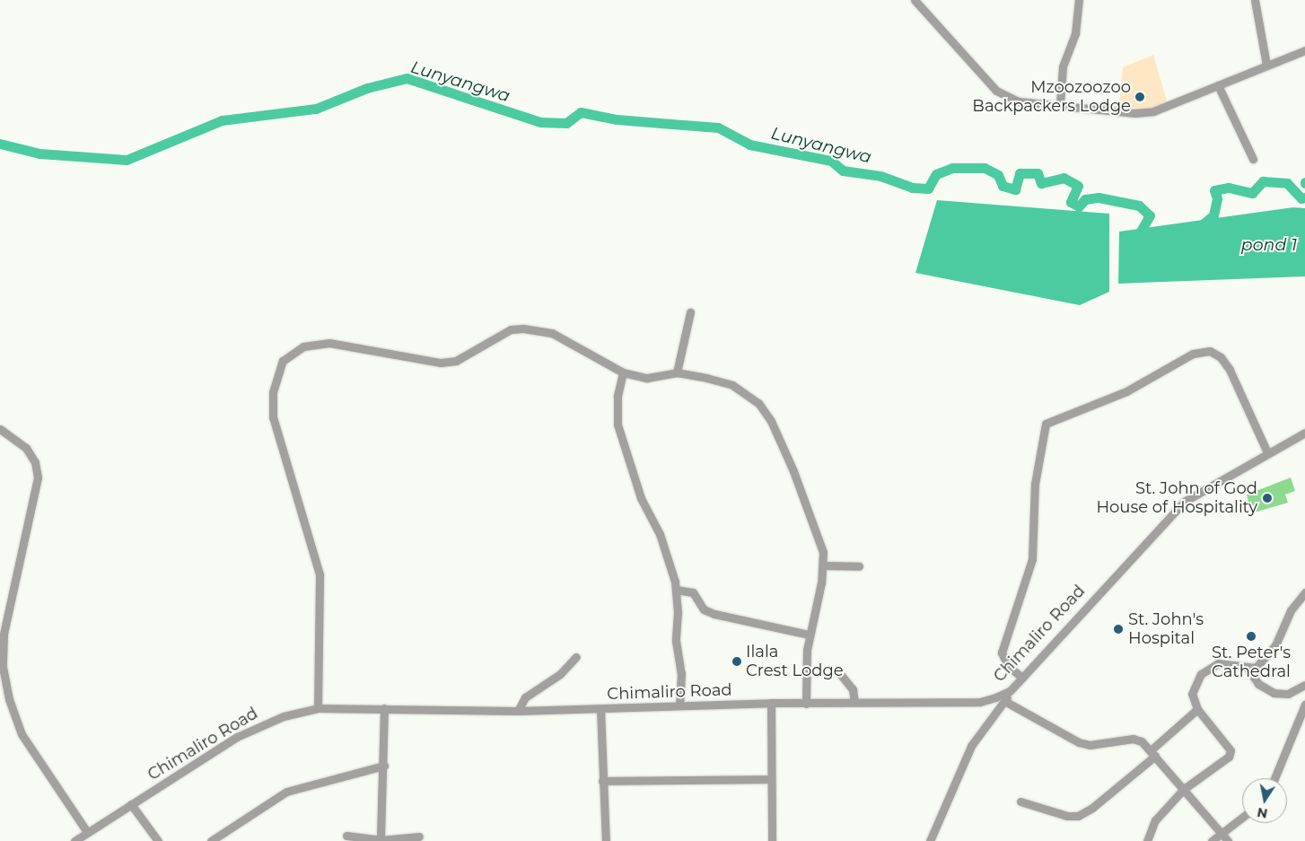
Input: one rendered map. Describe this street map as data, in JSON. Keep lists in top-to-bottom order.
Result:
{
  "streets": {
    "street": ["Chimaliro Road"]
  },
  "water": ["Lunyangwa", "pond 1"],
  "places": [
    "Mzoozoozoo Backpackers Lodge",
    "St. John of God House of Hospitality",
    "St. John's Hospital",
    "St. Peter's Cathedral",
    "Ilala Crest Lodge"
  ],
  "north": "bottom"
}
